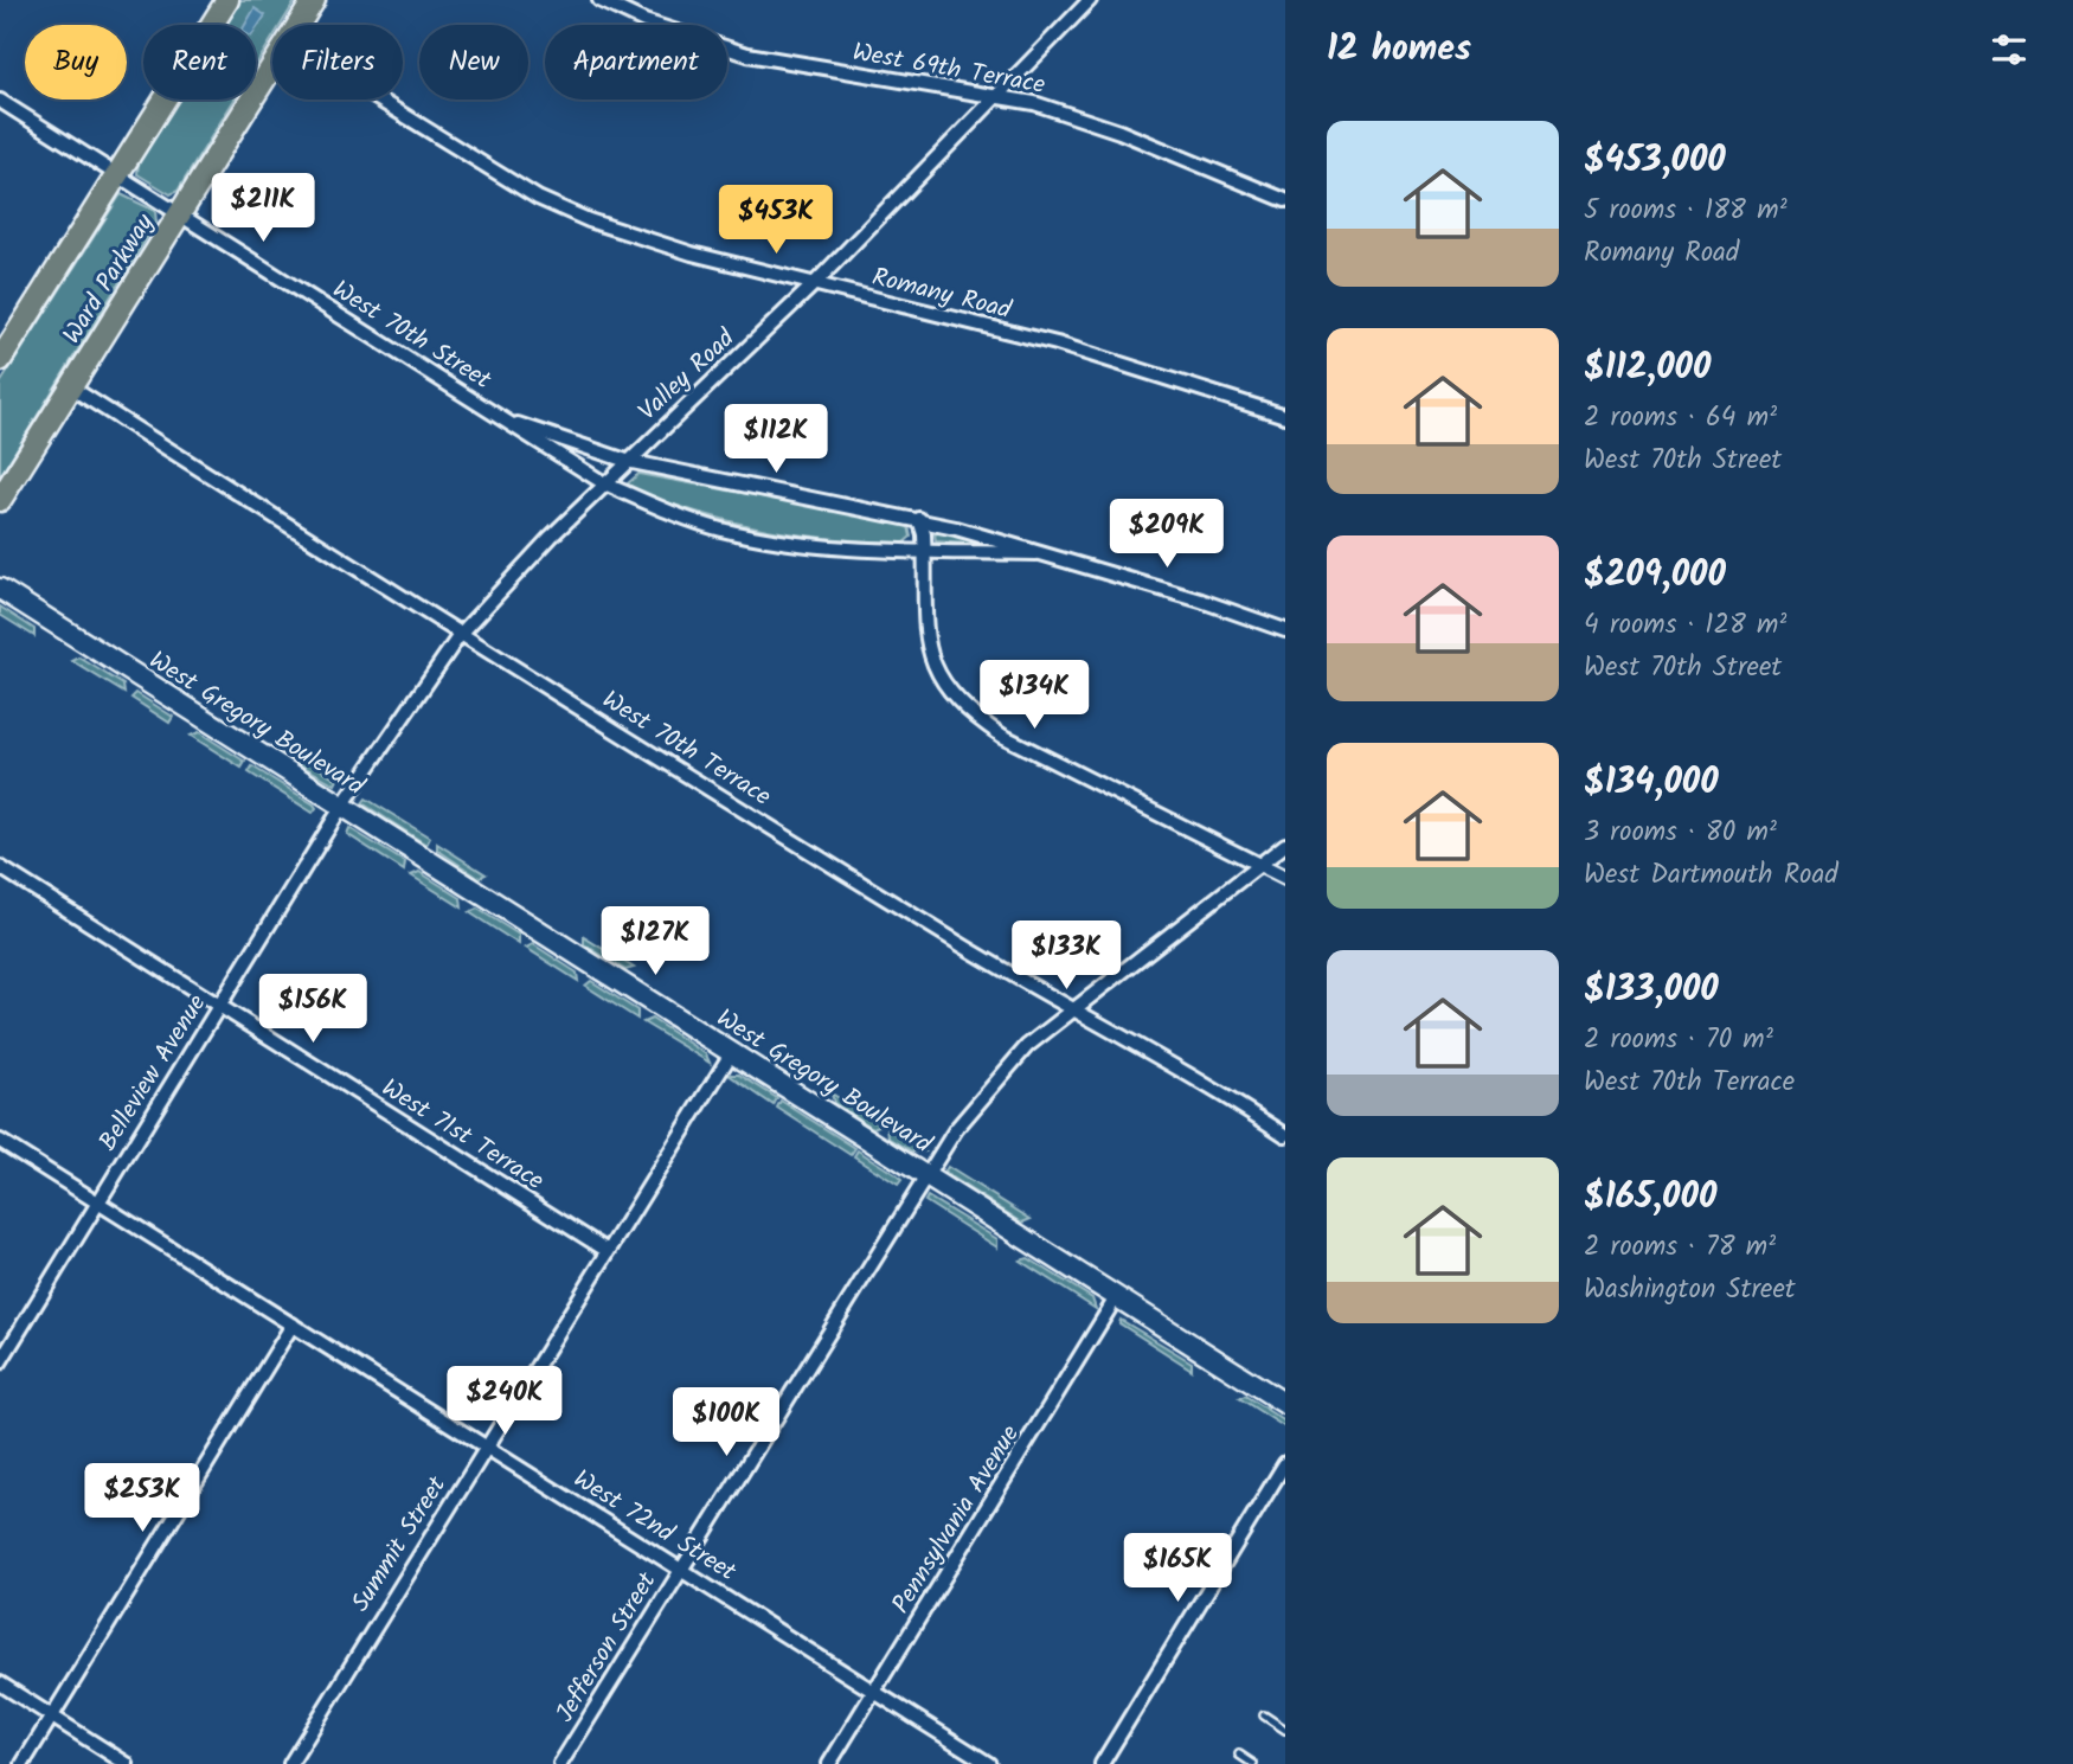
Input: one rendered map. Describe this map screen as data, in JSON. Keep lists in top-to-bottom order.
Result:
{
  "streets": {
    "main road": ["Ward Parkway", "West Gregory Boulevard"],
    "street": [
      "West 69th Terrace",
      "Romany Road",
      "West 70th Street",
      "Valley Road",
      "West 70th Terrace",
      "Belleview Avenue",
      "West 71st Terrace",
      "Pennsylvania Avenue",
      "West 72nd Street",
      "Summit Street",
      "Jefferson Street"
    ]
  },
  "crossings": [
    ["West 69th Terrace", "Valley Road"],
    ["Ward Parkway", "West 70th Street"],
    ["Ward Parkway", "West 70th Terrace"],
    ["Romany Road", "Valley Road"],
    ["West 70th Street", "Valley Road"],
    ["Valley Road", "West Gregory Boulevard"],
    ["Valley Road", "West 70th Terrace"],
    ["Valley Road", "Belleview Avenue"],
    ["West Gregory Boulevard", "Belleview Avenue"],
    ["West Gregory Boulevard", "Pennsylvania Avenue"],
    ["West Gregory Boulevard", "Summit Street"],
    ["West Gregory Boulevard", "Jefferson Street"],
    ["West 70th Terrace", "Jefferson Street"],
    ["Belleview Avenue", "West 71st Terrace"],
    ["Belleview Avenue", "West 72nd Street"],
    ["West 71st Terrace", "Summit Street"],
    ["Pennsylvania Avenue", "West 72nd Street"],
    ["West 72nd Street", "Summit Street"],
    ["West 72nd Street", "Jefferson Street"]
  ],
  "page": {
    "heading": "12 homes",
    "chip": [
      "Buy",
      "Rent",
      "Filters",
      "New",
      "Apartment"
    ],
    "list": [
      {
        "name": "$453,000",
        "note": "5 rooms · 188 m² · Romany Road"
      },
      {
        "name": "$112,000",
        "note": "2 rooms · 64 m² · West 70th Street"
      },
      {
        "name": "$209,000",
        "note": "4 rooms · 128 m² · West 70th Street"
      },
      {
        "name": "$134,000",
        "note": "3 rooms · 80 m² · West Dartmouth Road"
      },
      {
        "name": "$133,000",
        "note": "2 rooms · 70 m² · West 70th Terrace"
      },
      {
        "name": "$165,000",
        "note": "2 rooms · 78 m² · Washington Street"
      }
    ],
    "price": [
      "$211K",
      "$453K",
      "$112K",
      "$209K",
      "$134K",
      "$127K",
      "$133K",
      "$156K",
      "$240K",
      "$100K",
      "$253K",
      "$165K"
    ]
  }
}
